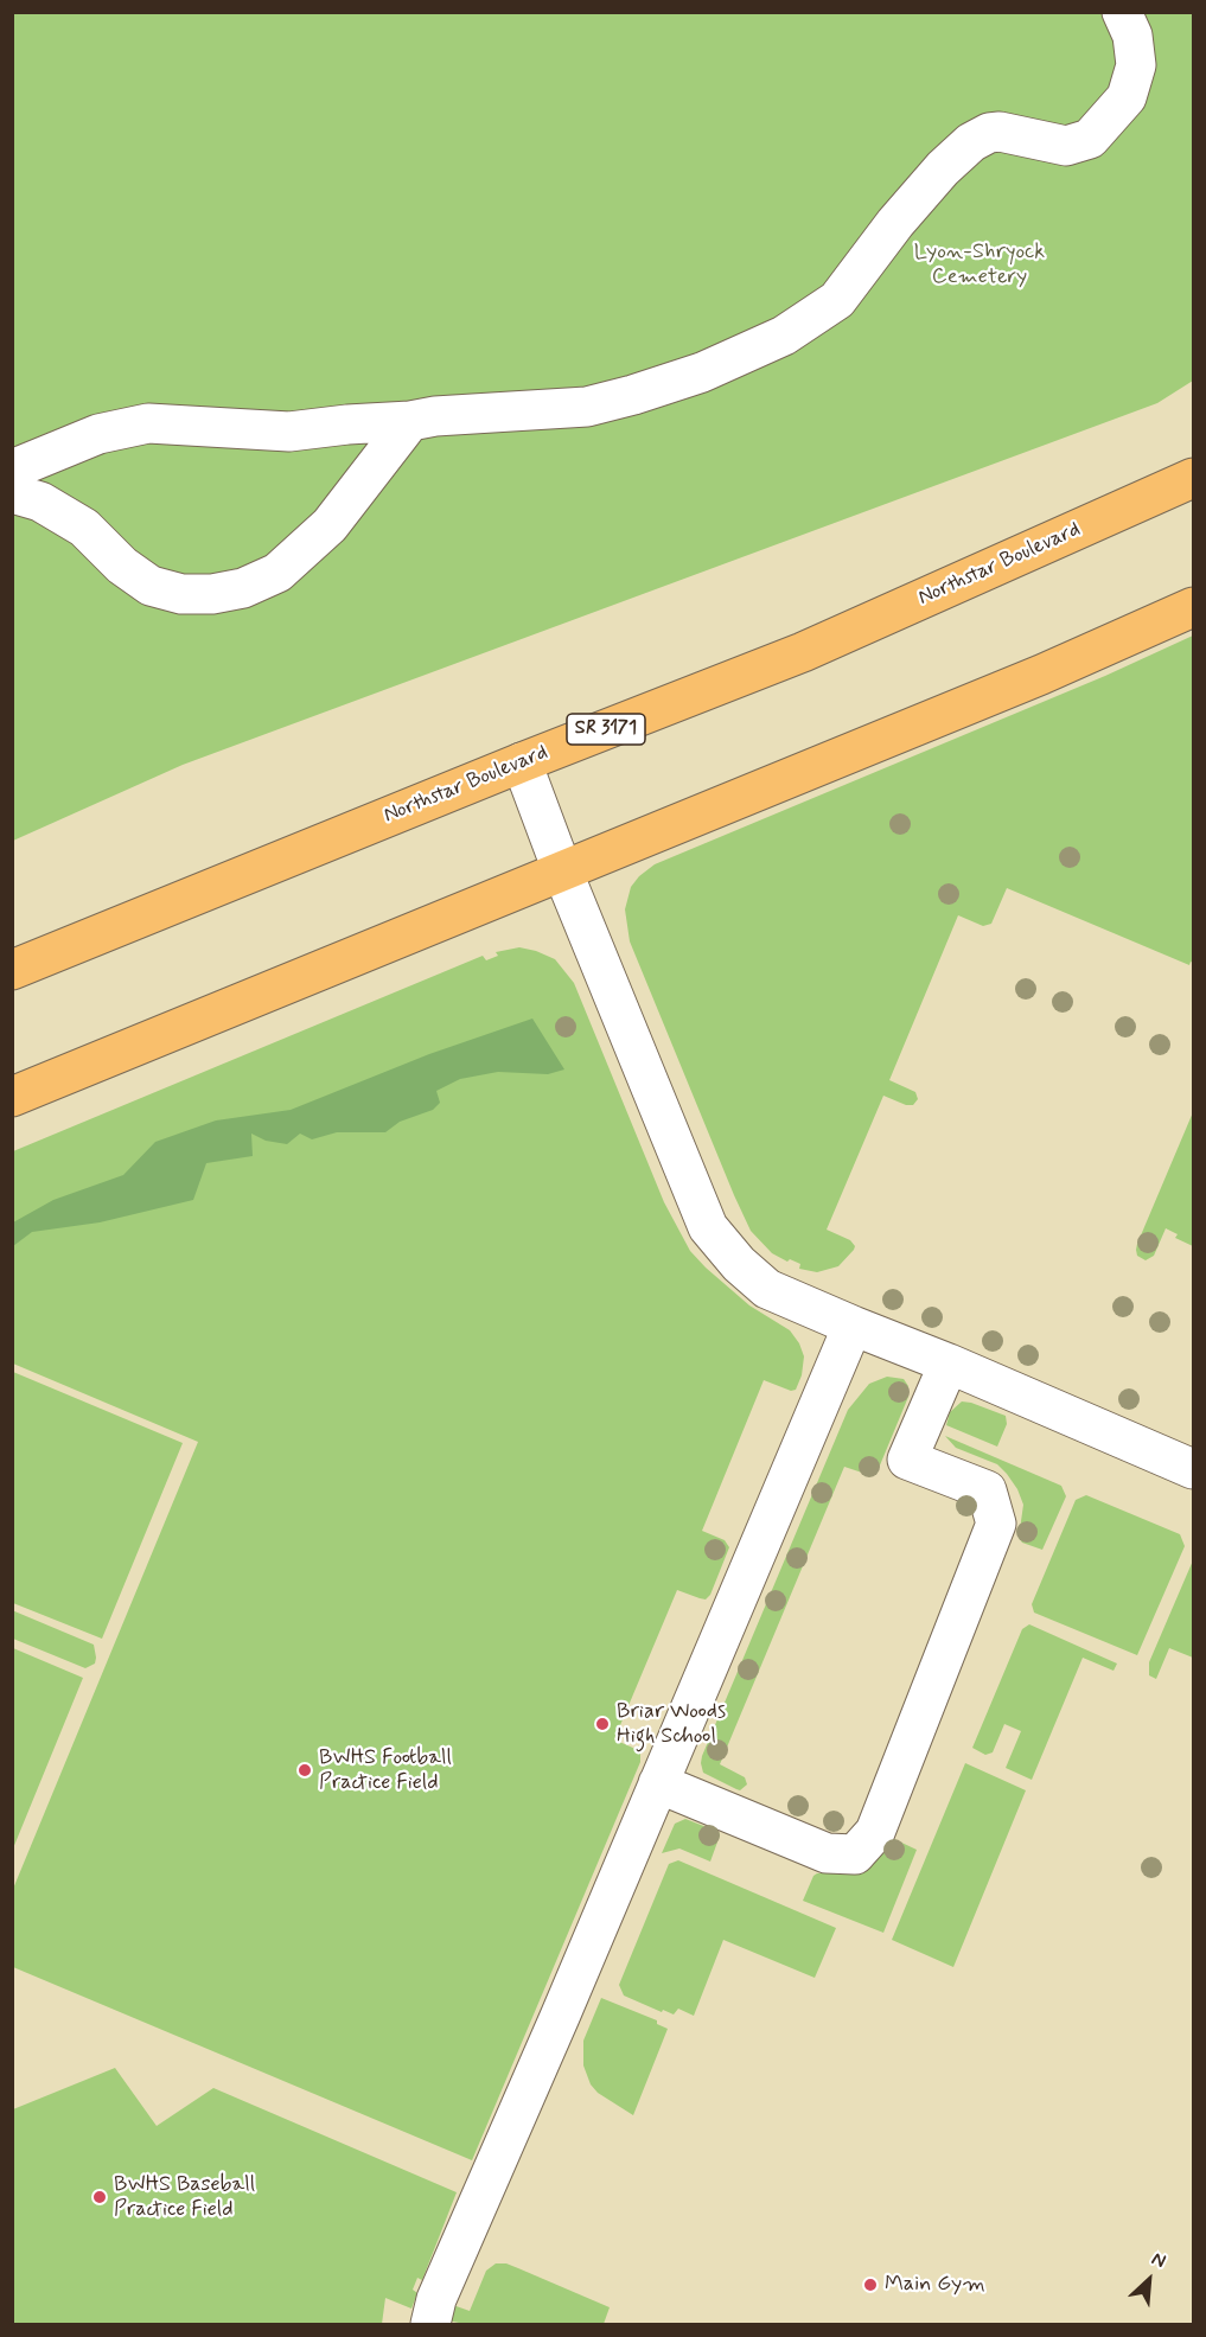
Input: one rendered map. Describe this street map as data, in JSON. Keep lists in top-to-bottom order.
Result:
{
  "streets": {
    "main road": ["Northstar Boulevard", "SR 3171"]
  },
  "parks": ["Lyon-Shryock Cemetery"],
  "places": [
    "Briar Woods High School",
    "BWHS Football Practice Field",
    "BWHS Baseball Practice Field",
    "Main Gym"
  ],
  "north": "top right"
}
